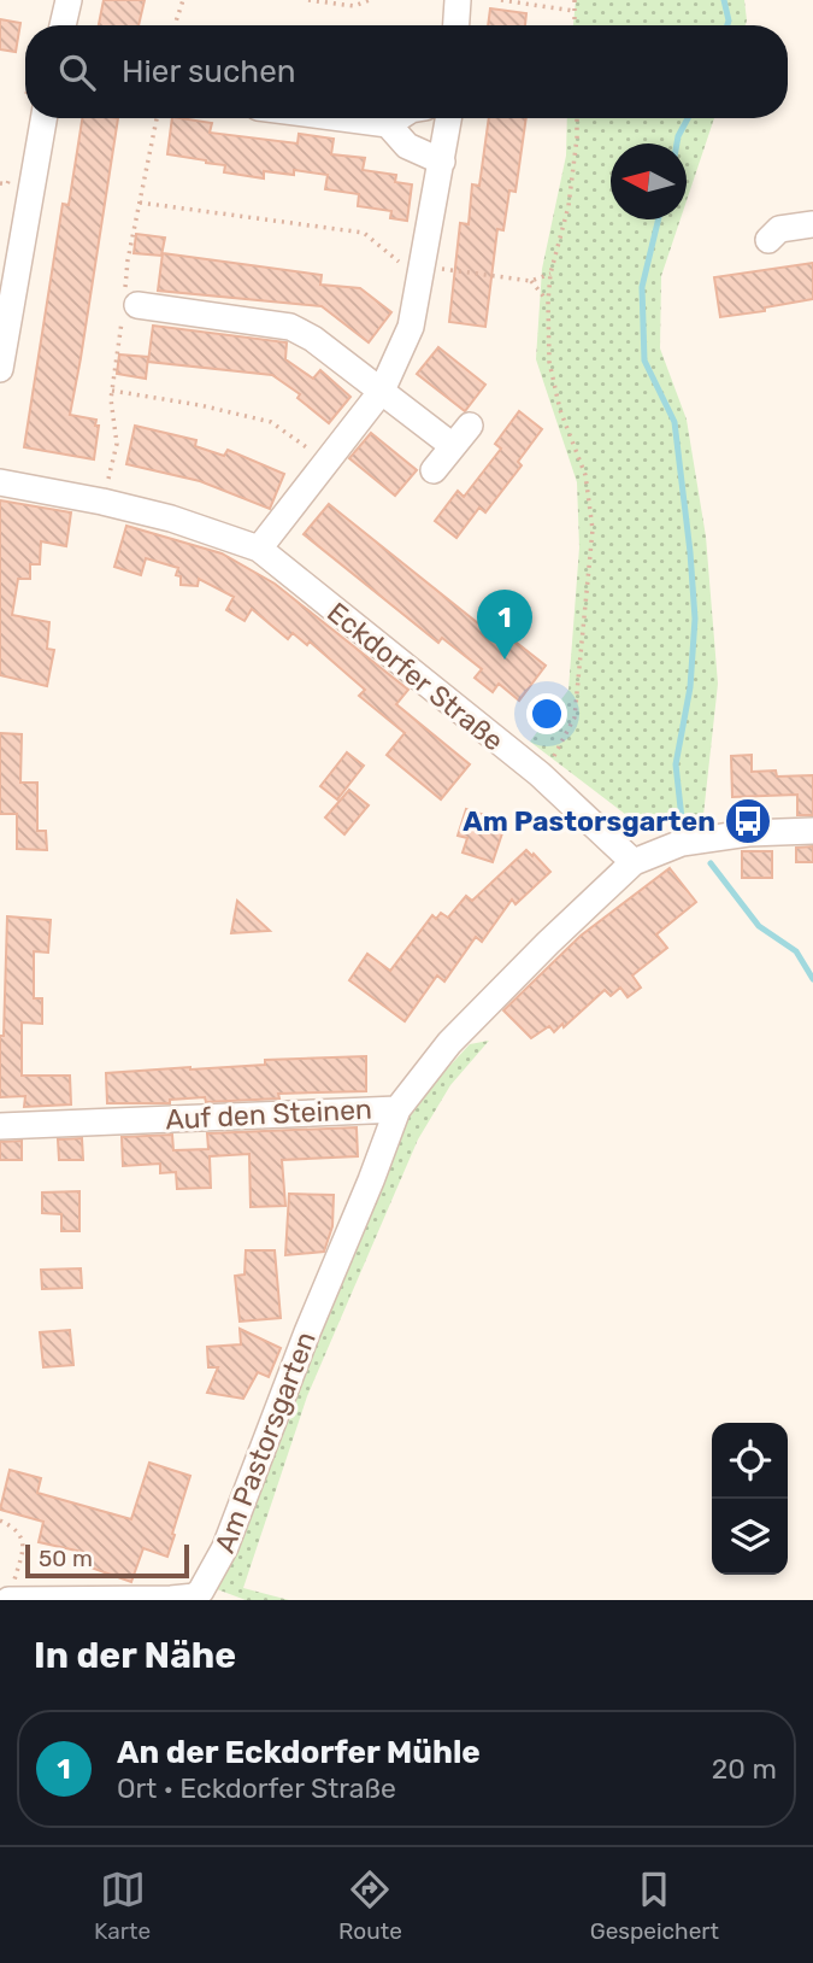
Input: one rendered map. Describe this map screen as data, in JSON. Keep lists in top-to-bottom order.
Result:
{
  "streets": {
    "street": ["Eckdorfer Straße", "Auf den Steinen", "Am Pastorsgarten"]
  },
  "crossings": [
    ["Eckdorfer Straße", "Auf den Steinen"],
    ["Auf den Steinen", "Am Pastorsgarten"]
  ],
  "places": {
    "bus stop": ["Am Pastorsgarten"]
  },
  "scale_bar": "50 m",
  "north": "left",
  "page": {
    "search": "Hier suchen",
    "pins": "1",
    "scale": "50 m",
    "heading": "In der Nähe",
    "list": [
      {
        "mark": "1",
        "name": "An der Eckdorfer Mühle",
        "note": "Ort · Eckdorfer Straße",
        "value": "20 m"
      }
    ],
    "nav": ["Karte", "Route", "Gespeichert"]
  }
}
